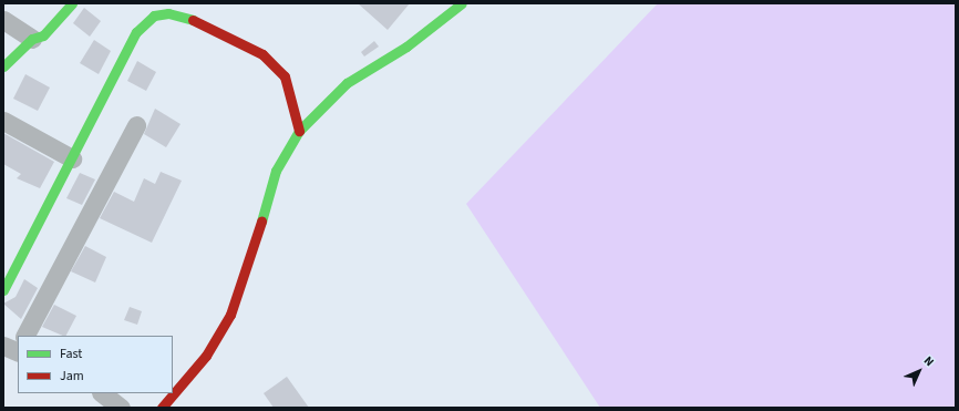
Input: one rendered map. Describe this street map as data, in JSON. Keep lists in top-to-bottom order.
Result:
{
  "legend": ["Fast", "Jam"],
  "north": "top right"
}
